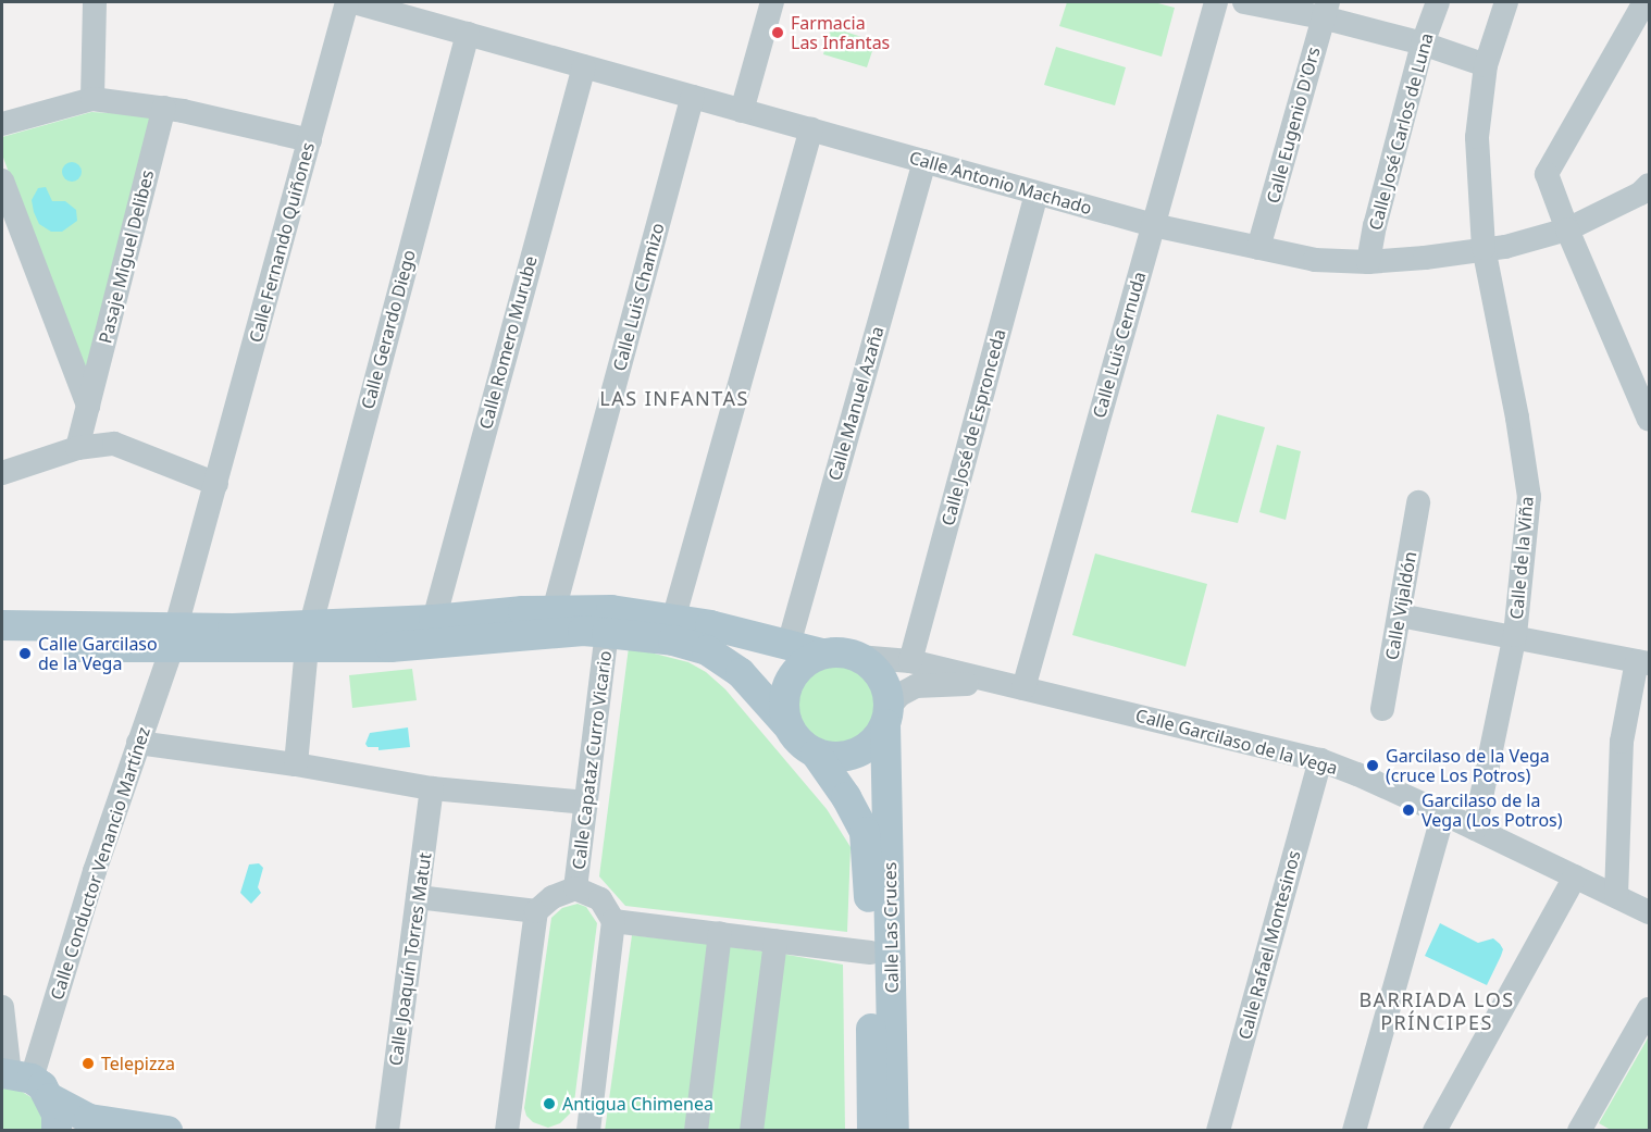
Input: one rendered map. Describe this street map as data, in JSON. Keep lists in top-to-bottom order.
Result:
{
  "streets": {
    "main road": ["Calle Las Cruces"],
    "street": [
      "Calle Eugenio D'Ors",
      "Calle José Carlos de Luna",
      "Calle Antonio Machado",
      "Calle Fernando Quiñones",
      "Pasaje Miguel Delibes",
      "Calle Luis Chamizo",
      "Calle Gerardo Diego",
      "Calle Romero Murube",
      "Calle Luis Cernuda",
      "Calle Manuel Azaña",
      "Calle José de Espronceda",
      "Calle de la Viña",
      "Calle Vijaldón",
      "Calle Garcilaso de la Vega",
      "Calle Capataz Curro Vicario",
      "Calle Conductor Venancio Martínez",
      "Calle Rafael Montesinos",
      "Calle Joaquín Torres Matut"
    ]
  },
  "crossings": [
    ["Calle Eugenio D'Ors", "Calle Antonio Machado"],
    ["Calle José Carlos de Luna", "Calle Antonio Machado"],
    ["Calle Antonio Machado", "Calle Luis Chamizo"],
    ["Calle Antonio Machado", "Calle Gerardo Diego"],
    ["Calle Antonio Machado", "Calle Romero Murube"],
    ["Calle Antonio Machado", "Calle Luis Cernuda"],
    ["Calle Antonio Machado", "Calle Manuel Azaña"],
    ["Calle Antonio Machado", "Calle José de Espronceda"],
    ["Calle Antonio Machado", "Calle de la Viña"],
    ["Calle Fernando Quiñones", "Calle Conductor Venancio Martínez"],
    ["Calle Luis Cernuda", "Calle Garcilaso de la Vega"],
    ["Calle José de Espronceda", "Calle Garcilaso de la Vega"],
    ["Calle de la Viña", "Calle Garcilaso de la Vega"],
    ["Calle Garcilaso de la Vega", "Calle Las Cruces"],
    ["Calle Garcilaso de la Vega", "Calle Rafael Montesinos"]
  ],
  "districts": ["LAS INFANTAS", "BARRIADA LOS PRÍNCIPES"],
  "places": [
    "Farmacia Las Infantas",
    "Calle Garcilaso de la Vega",
    "Garcilaso de la Vega (cruce Los Potros)",
    "Garcilaso de la Vega (Los Potros)",
    "Telepizza",
    "Antigua Chimenea"
  ]
}
